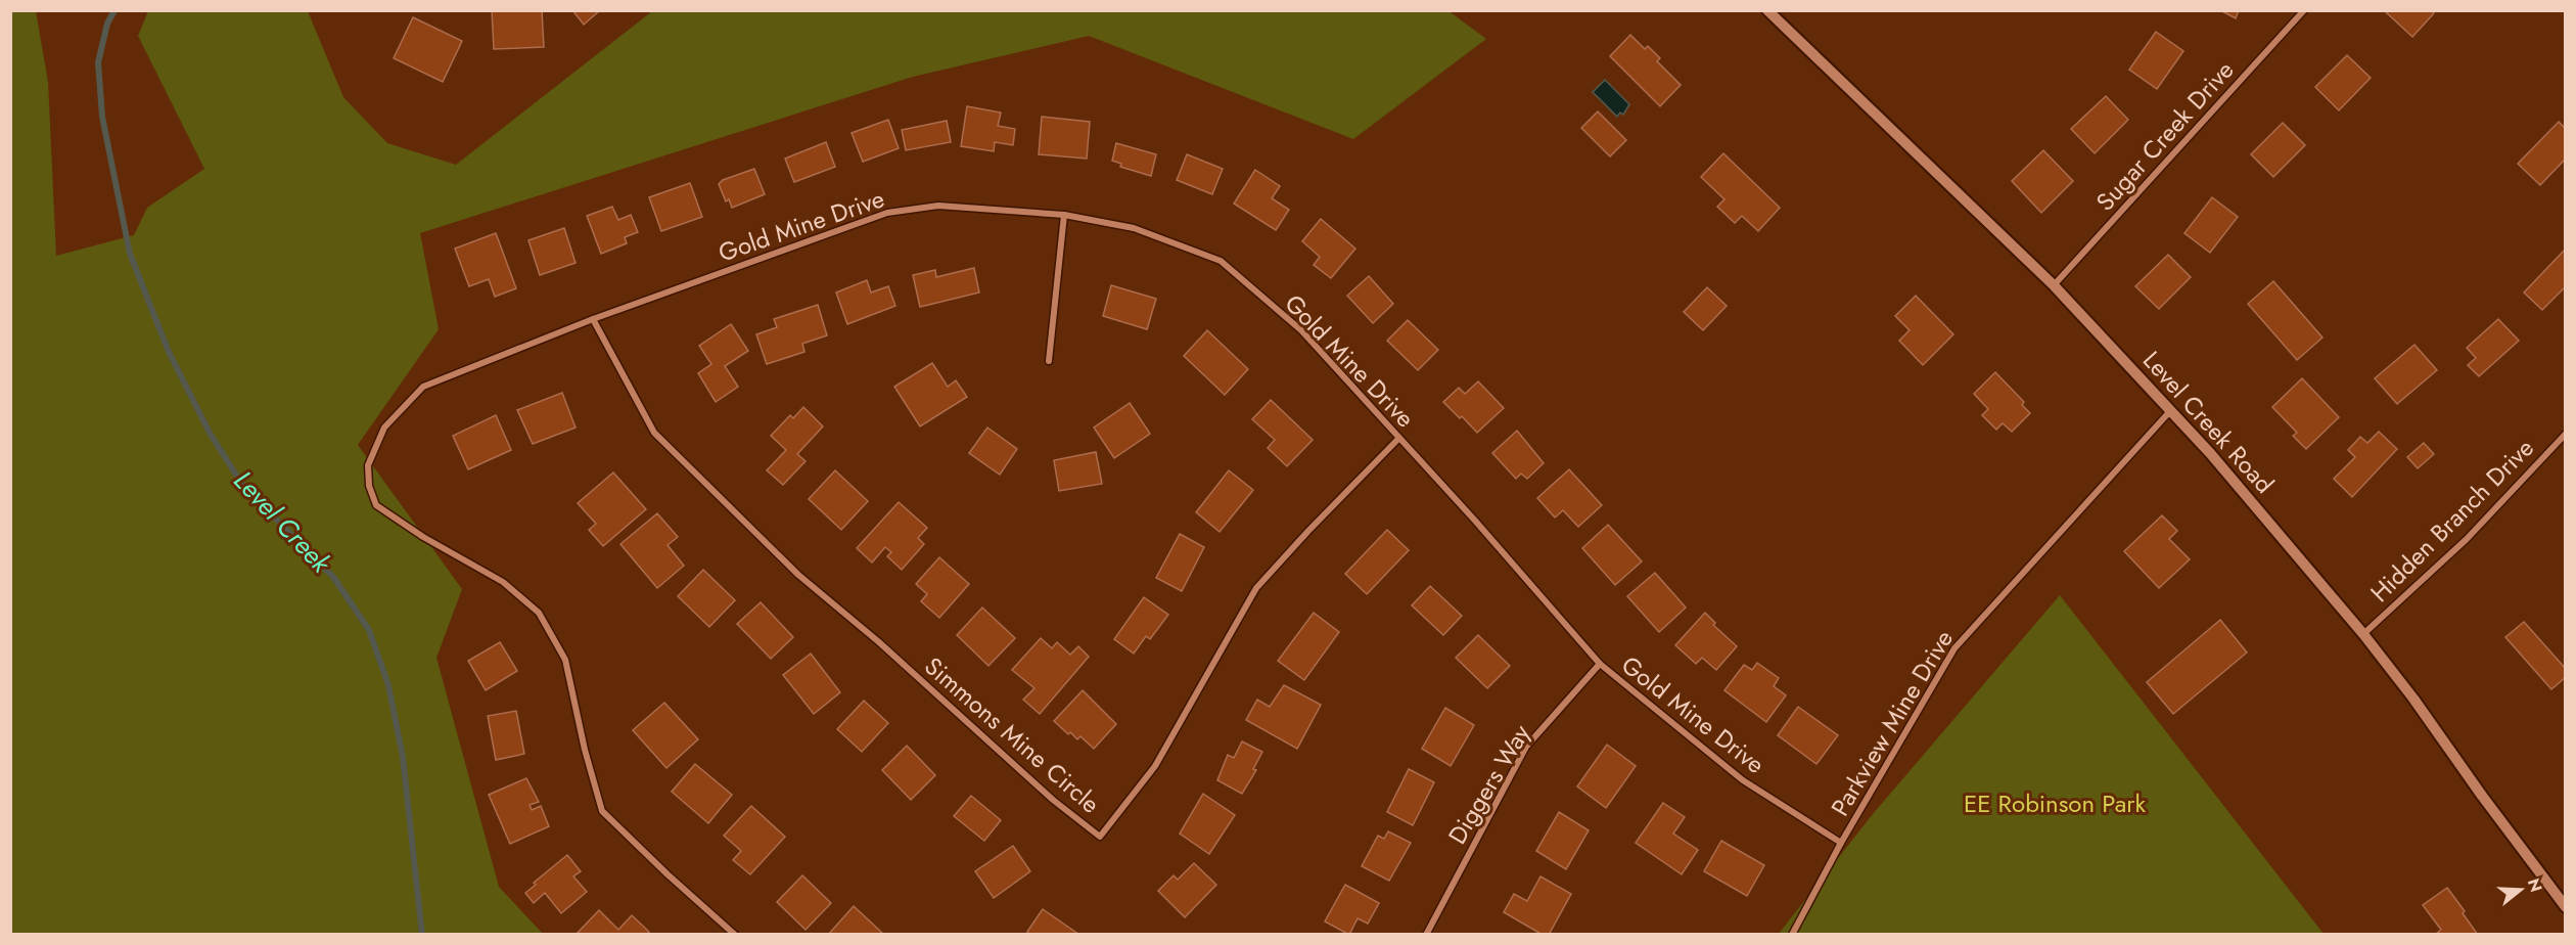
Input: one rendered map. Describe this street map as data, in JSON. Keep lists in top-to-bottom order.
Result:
{
  "streets": {
    "street": [
      "Sugar Creek Drive",
      "Gold Mine Drive",
      "Level Creek Road",
      "Hidden Branch Drive",
      "Parkview Mine Drive",
      "Simmons Mine Circle",
      "Diggers Way"
    ]
  },
  "crossings": [
    ["Sugar Creek Drive", "Level Creek Road"],
    ["Gold Mine Drive", "Parkview Mine Drive"],
    ["Gold Mine Drive", "Simmons Mine Circle"],
    ["Gold Mine Drive", "Diggers Way"],
    ["Level Creek Road", "Hidden Branch Drive"],
    ["Level Creek Road", "Parkview Mine Drive"]
  ],
  "water": ["Level Creek"],
  "parks": ["EE Robinson Park"],
  "north": "right"
}
